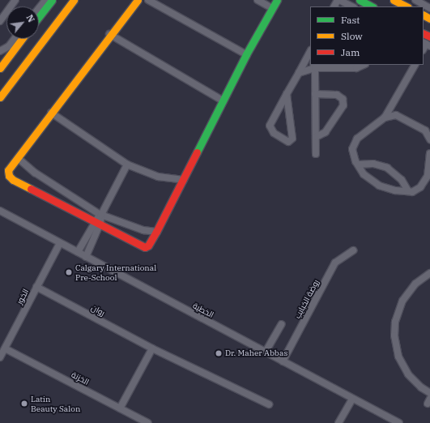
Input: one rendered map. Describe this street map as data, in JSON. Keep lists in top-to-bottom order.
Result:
{
  "streets": {
    "street": [
      "الخور",
      "روضة الخبايب",
      "روان",
      "الخطية",
      "الخزنة"
    ]
  },
  "crossings": [
    ["الخور", "روان"],
    ["الخور", "الخطية"],
    ["الخور", "الخزنة"],
    ["روضة الخبايب", "الخطية"]
  ],
  "places": ["Calgary International Pre-School", "Dr. Maher Abbas", "Latin Beauty Salon"],
  "legend": ["Fast", "Slow", "Jam"],
  "north": "top right"
}
